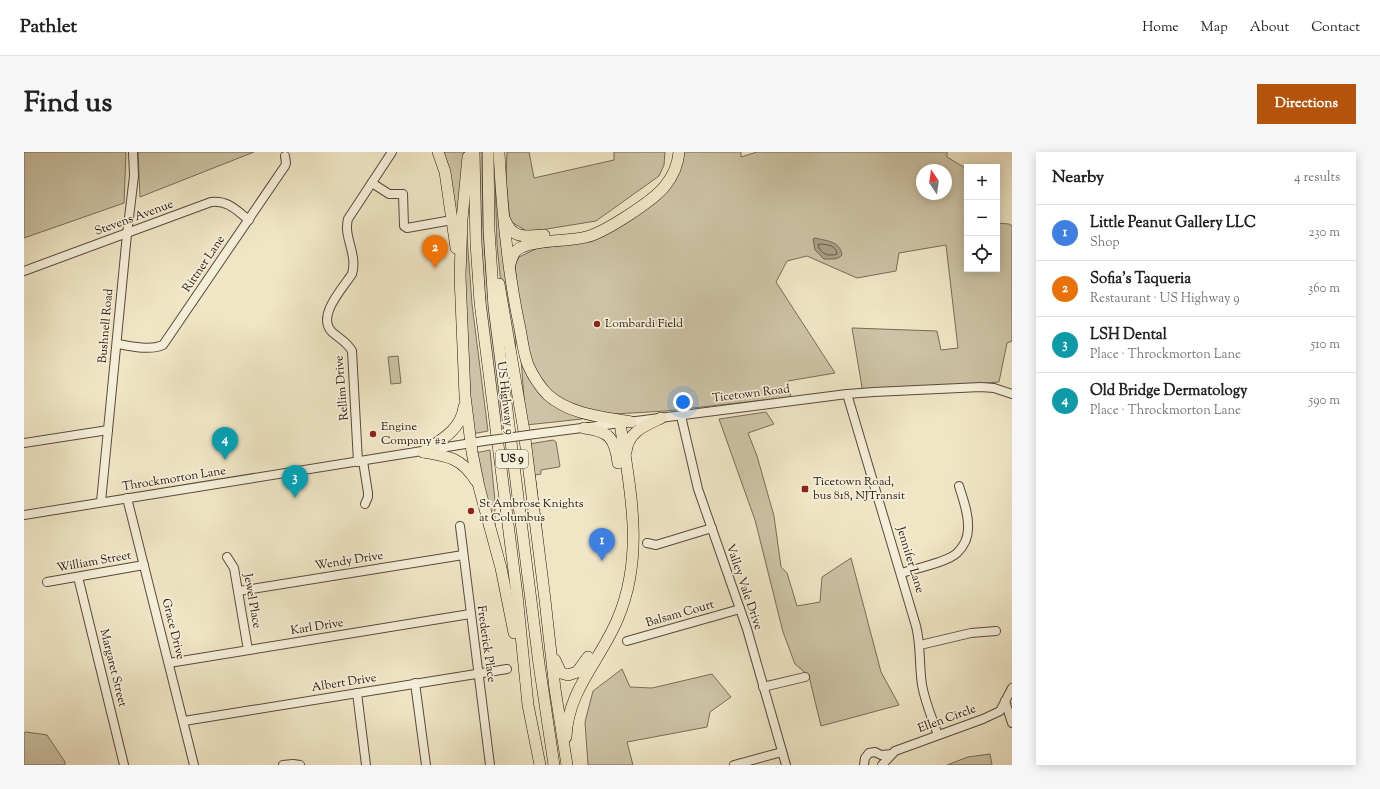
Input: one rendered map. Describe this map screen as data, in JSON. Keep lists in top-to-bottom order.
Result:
{
  "streets": {
    "highway": ["US Highway 9", "US 9"],
    "street": [
      "Stevens Avenue",
      "Rittner Lane",
      "Bushnell Road",
      "Rellim Drive",
      "Ticetown Road",
      "Throckmorton Lane",
      "Jennifer Lane",
      "Wendy Drive",
      "William Street",
      "Valley Vale Drive",
      "Jewel Place",
      "Balsam Court",
      "Karl Drive",
      "Grace Drive",
      "Frederick Place",
      "Margaret Street",
      "Albert Drive",
      "Ellen Circle"
    ]
  },
  "crossings": [
    ["Stevens Avenue", "Rittner Lane"],
    ["Stevens Avenue", "Bushnell Road"],
    ["Rittner Lane", "Bushnell Road"],
    ["Bushnell Road", "Throckmorton Lane"],
    ["Rellim Drive", "Throckmorton Lane"],
    ["Ticetown Road", "Throckmorton Lane"],
    ["Ticetown Road", "Jennifer Lane"],
    ["Ticetown Road", "Valley Vale Drive"],
    ["Throckmorton Lane", "Grace Drive"],
    ["Jennifer Lane", "Ellen Circle"],
    ["Wendy Drive", "Jewel Place"],
    ["Wendy Drive", "Frederick Place"],
    ["William Street", "Grace Drive"],
    ["William Street", "Margaret Street"],
    ["Valley Vale Drive", "Balsam Court"],
    ["Jewel Place", "Karl Drive"],
    ["Karl Drive", "Grace Drive"],
    ["Karl Drive", "Frederick Place"],
    ["Grace Drive", "Albert Drive"],
    ["Frederick Place", "Albert Drive"]
  ],
  "places": {
    "other": ["Lombardi Field", "Engine Company #2", "St Ambrose Knights at Columbus"],
    "transit": ["Ticetown Road, bus 818, NJTransit"]
  },
  "north": "top",
  "page": {
    "header": "Pathlet",
    "nav": [
      "Home",
      "Map",
      "About",
      "Contact"
    ],
    "title": "Find us",
    "buttons": "Directions",
    "heading": ["Nearby", "4 results"],
    "map_buttons": ["+", "−"],
    "list": [
      {
        "mark": "1",
        "name": "Little Peanut Gallery LLC",
        "note": "Shop",
        "value": "230 m"
      },
      {
        "mark": "2",
        "name": "Sofia's Taqueria",
        "note": "Restaurant · US Highway 9",
        "value": "360 m"
      },
      {
        "mark": "3",
        "name": "LSH Dental",
        "note": "Place · Throckmorton Lane",
        "value": "510 m"
      },
      {
        "mark": "4",
        "name": "Old Bridge Dermatology",
        "note": "Place · Throckmorton Lane",
        "value": "590 m"
      }
    ],
    "pins": [
      "2",
      "4",
      "3",
      "1"
    ]
  }
}
